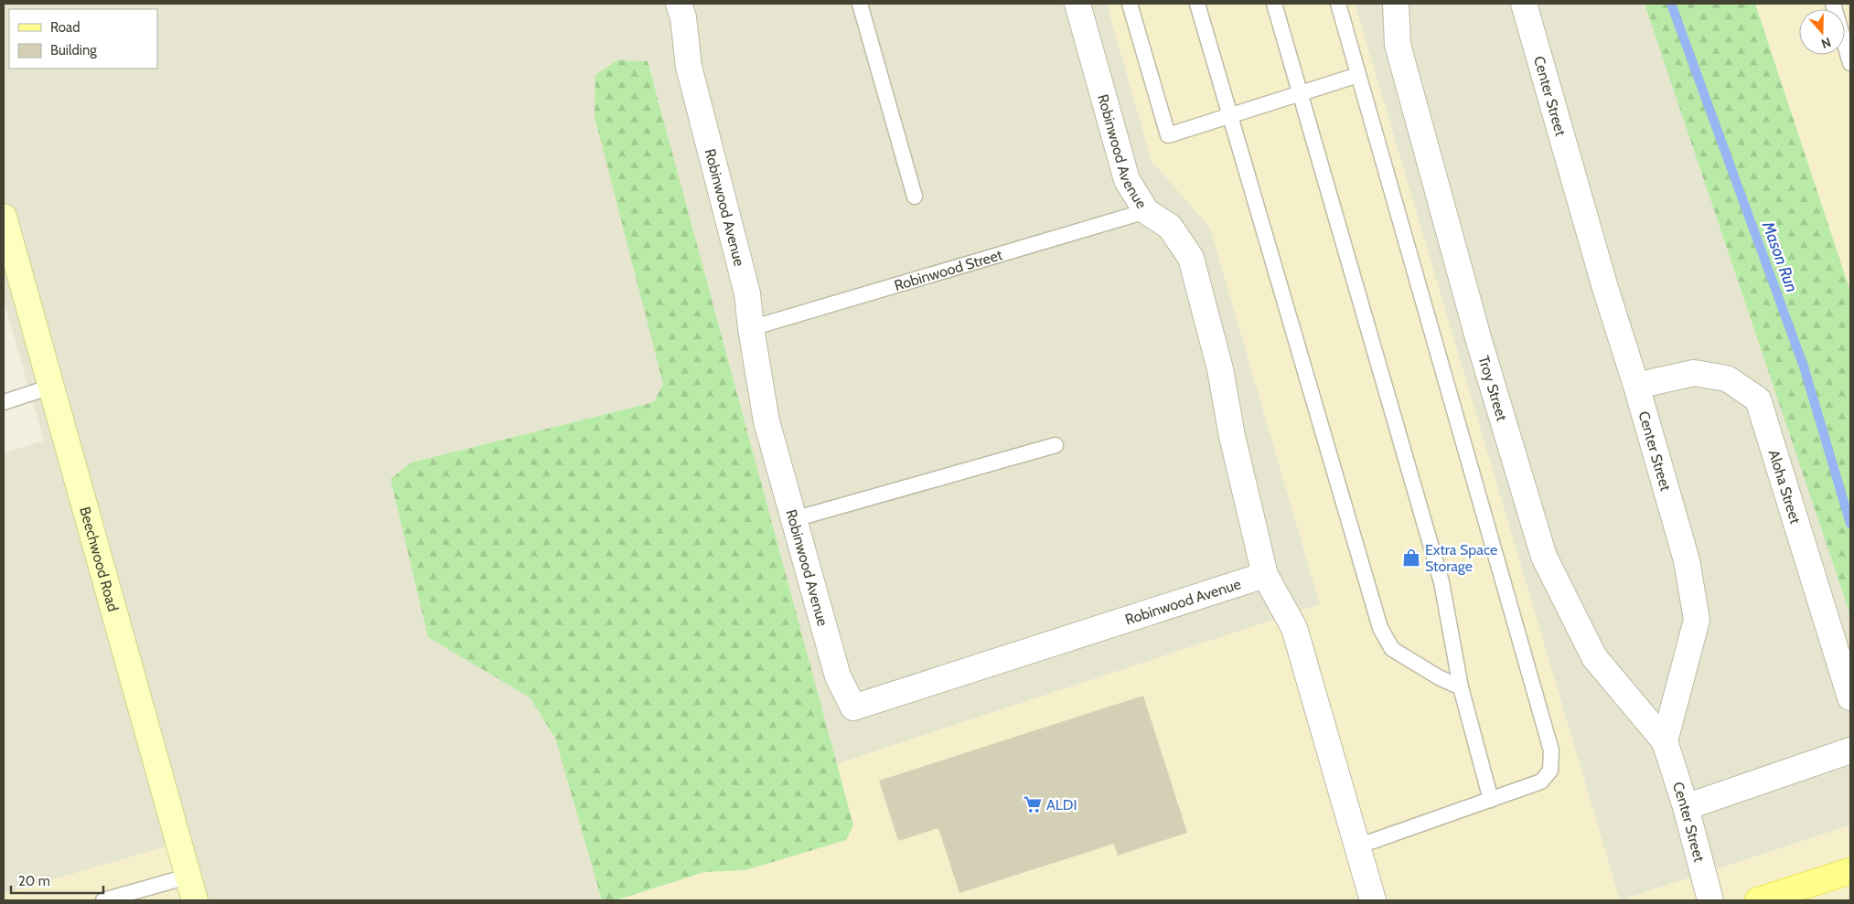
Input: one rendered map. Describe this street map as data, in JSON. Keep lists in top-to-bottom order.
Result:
{
  "streets": {
    "street": [
      "Center Street",
      "Robinwood Avenue",
      "Troy Street",
      "Aloha Street",
      "Beechwood Road"
    ],
    "lane": ["Robinwood Street"]
  },
  "crossings": [
    ["Center Street", "Troy Street"],
    ["Center Street", "Aloha Street"],
    ["Robinwood Avenue", "Robinwood Street"]
  ],
  "water": ["Mason Run"],
  "places": {
    "shop": ["Extra Space Storage"],
    "supermarket": ["ALDI"]
  },
  "legend": ["Road", "Building"],
  "scale_bar": "20 m",
  "north": "bottom"
}
